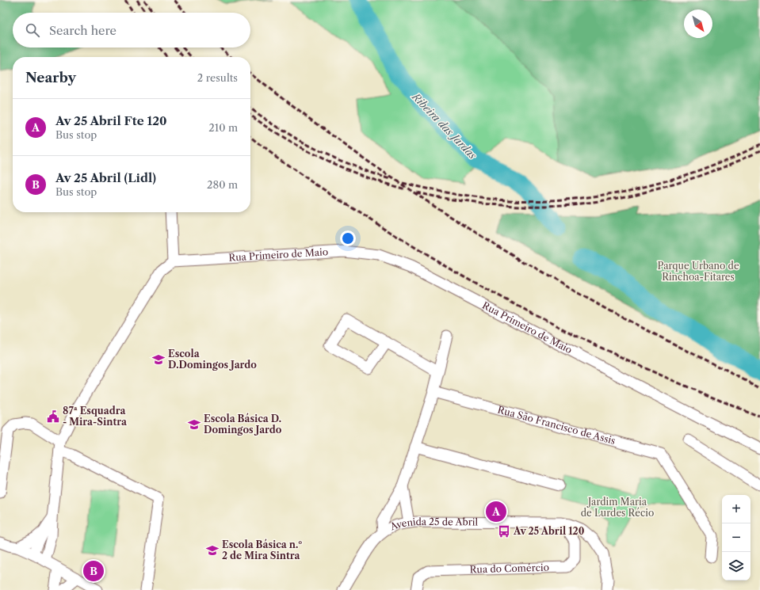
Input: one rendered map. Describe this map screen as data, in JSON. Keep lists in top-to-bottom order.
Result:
{
  "streets": {
    "street": [
      "Rua Primeiro de Maio",
      "Rua São Francisco de Assis",
      "Avenida 25 de Abril",
      "Rua do Comércio"
    ]
  },
  "crossings": [
    ["Avenida 25 de Abril", "Rua do Comércio"]
  ],
  "water": ["Ribeira das Jardas"],
  "parks": ["Parque Urbano de Rinchoa-Fitares", "Jardim Maria de Lurdes Récio"],
  "places": {
    "school or university": ["Escola D.Domingos Jardo", "Escola Básica D. Domingos Jardo", "Escola Básica n.º 2 de Mira Sintra"],
    "public building": ["87ª Esquadra - Mira-Sintra"],
    "bus stop": ["Av 25 Abril 120"]
  },
  "north": "bottom right",
  "page": {
    "search": "Search here",
    "heading": ["Nearby", "2 results"],
    "list": [
      {
        "mark": "A",
        "name": "Av 25 Abril Fte 120",
        "note": "Bus stop",
        "value": "210 m"
      },
      {
        "mark": "B",
        "name": "Av 25 Abril (Lidl)",
        "note": "Bus stop",
        "value": "280 m"
      }
    ],
    "map_buttons": ["+", "−"],
    "pins": ["A", "B"]
  }
}
